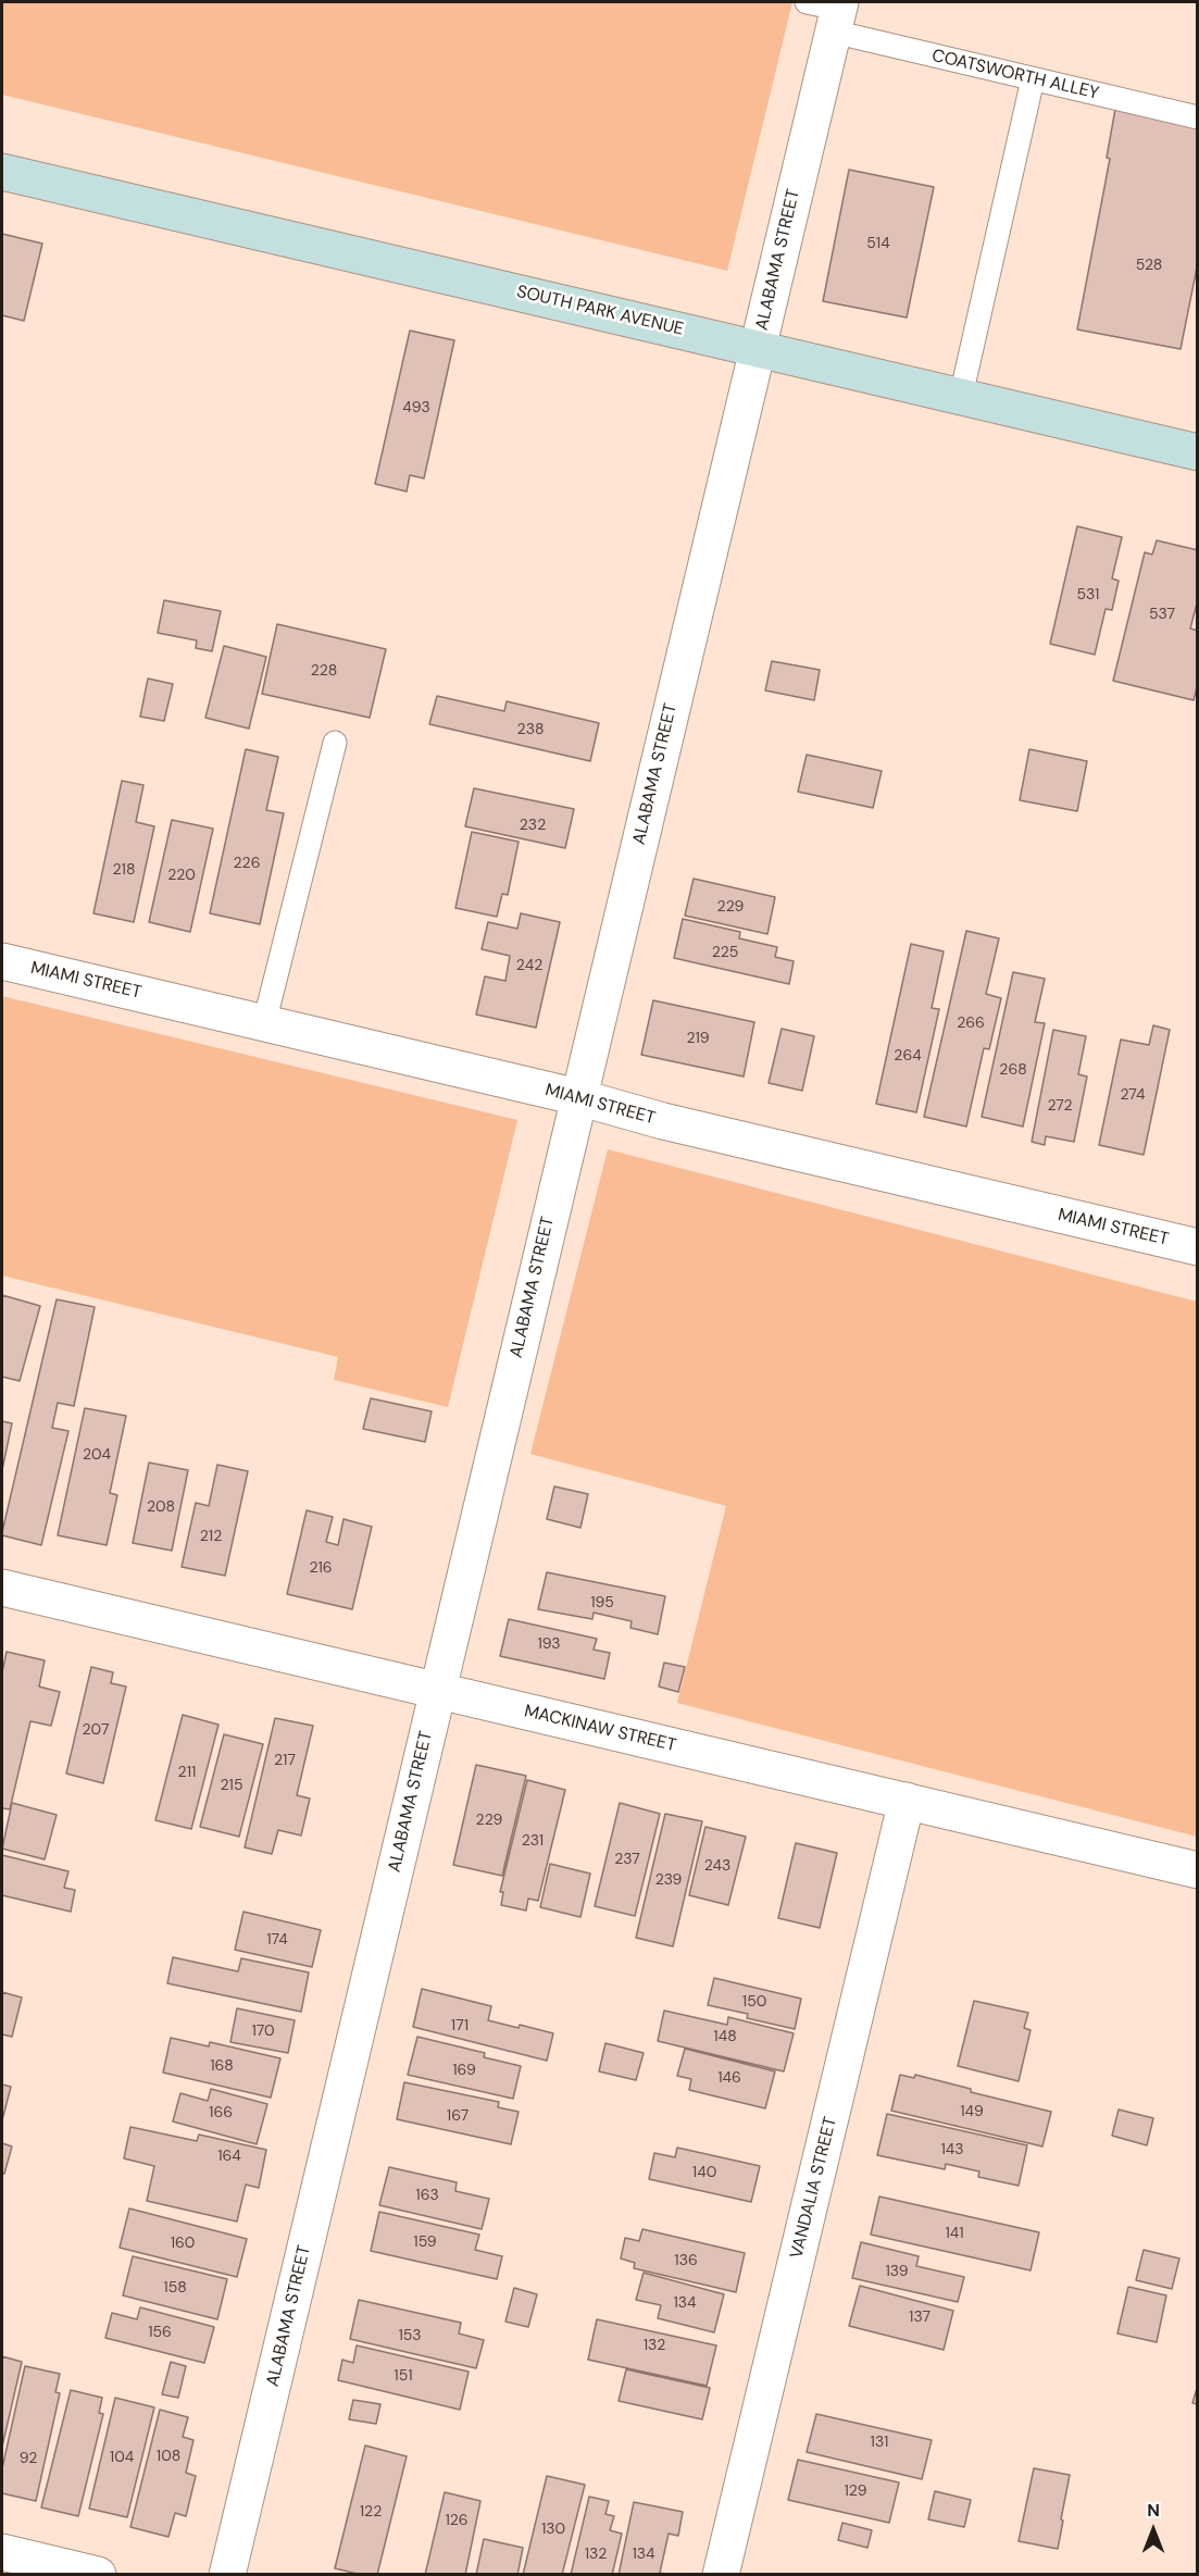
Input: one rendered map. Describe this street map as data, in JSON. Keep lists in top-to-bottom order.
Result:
{
  "streets": {
    "street": [
      "ALABAMA STREET",
      "SOUTH PARK AVENUE",
      "MIAMI STREET",
      "MACKINAW STREET",
      "VANDALIA STREET"
    ],
    "lane": ["COATSWORTH ALLEY"]
  },
  "crossings": [
    ["COATSWORTH ALLEY", "ALABAMA STREET"],
    ["ALABAMA STREET", "SOUTH PARK AVENUE"],
    ["ALABAMA STREET", "MIAMI STREET"],
    ["ALABAMA STREET", "MACKINAW STREET"],
    ["MACKINAW STREET", "VANDALIA STREET"]
  ],
  "house_numbers": [
    "514",
    "528",
    "493",
    "531",
    "537",
    "228",
    "238",
    "232",
    "226",
    "218",
    "220",
    "229",
    "225",
    "242",
    "266",
    "219",
    "264",
    "268",
    "274",
    "272",
    "204",
    "208",
    "212",
    "216",
    "195",
    "193",
    "207",
    "217",
    "211",
    "215",
    "229",
    "231",
    "237",
    "243",
    "239",
    "174",
    "150",
    "171",
    "170",
    "148",
    "168",
    "169",
    "146",
    "149",
    "166",
    "167",
    "143",
    "164",
    "140",
    "163",
    "141",
    "159",
    "160",
    "136",
    "139",
    "158",
    "134",
    "137",
    "156",
    "153",
    "132",
    "151",
    "131",
    "108",
    "104",
    "92",
    "129",
    "122",
    "126",
    "130",
    "132",
    "134"
  ],
  "north": "top"
}
